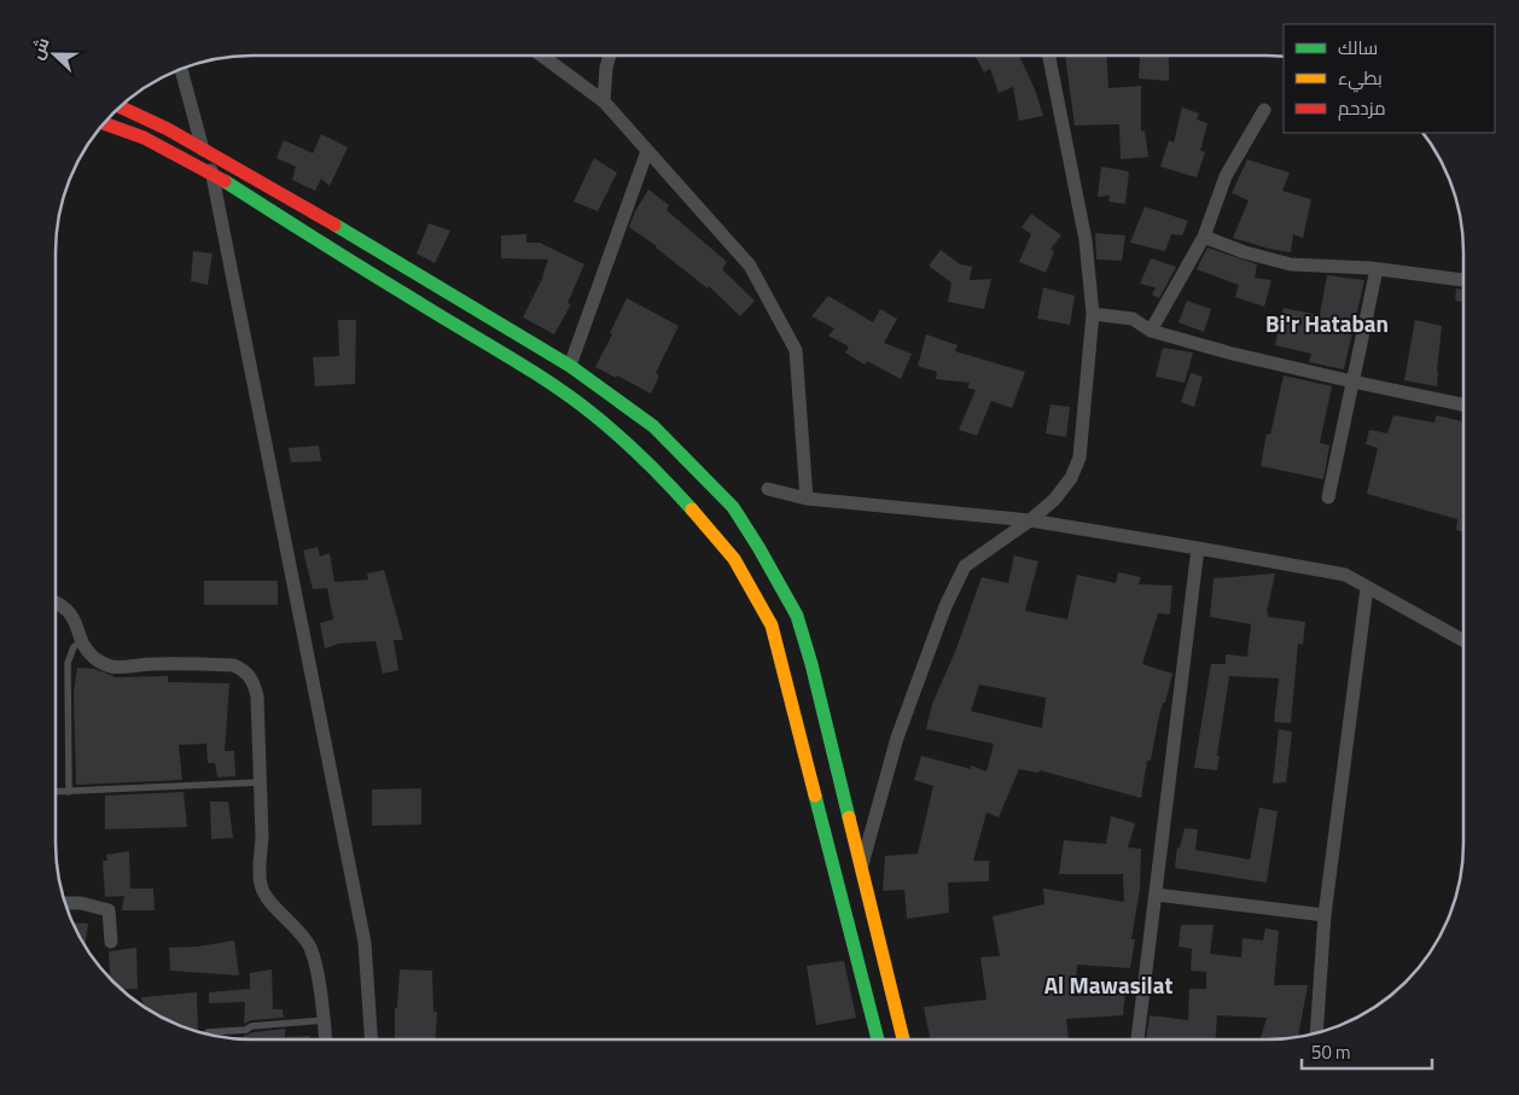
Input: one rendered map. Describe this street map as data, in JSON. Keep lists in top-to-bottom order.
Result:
{
  "districts": ["Bi'r Hataban", "Al Mawasilat"],
  "legend": ["سالك", "بطيء", "مزدحم"],
  "scale_bar": "50 m",
  "north": "left"
}
